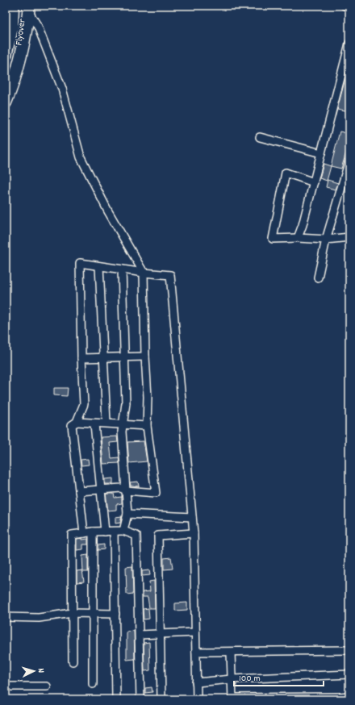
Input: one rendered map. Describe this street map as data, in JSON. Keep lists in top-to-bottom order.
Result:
{
  "streets": {
    "highway": ["Flyover"]
  },
  "scale_bar": "100 m",
  "north": "right"
}
